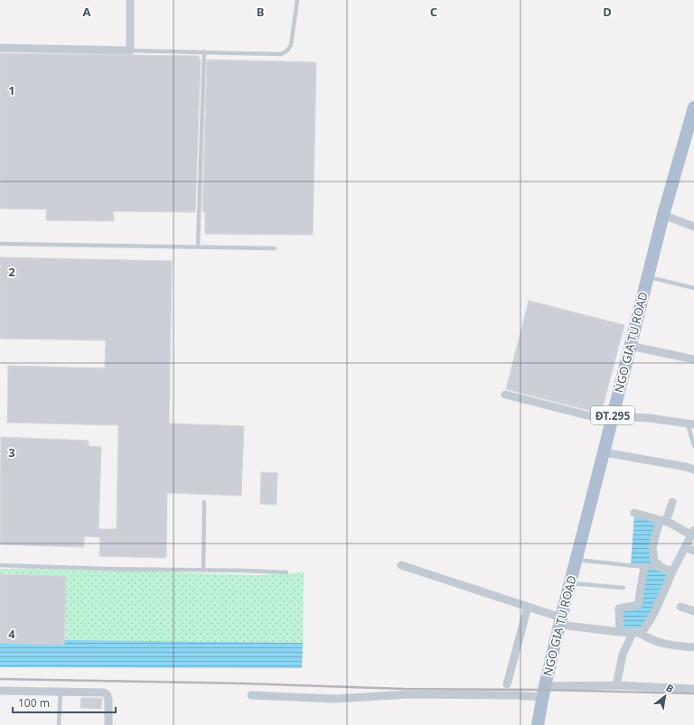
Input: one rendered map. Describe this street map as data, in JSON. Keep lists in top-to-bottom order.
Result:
{
  "streets": {
    "main road": ["NGO GIA TU ROAD", "ĐT.295"]
  },
  "scale_bar": "100 m",
  "north": "top right",
  "grid": {
    "columns": [
      "A",
      "B",
      "C",
      "D"
    ],
    "rows": [
      "1",
      "2",
      "3",
      "4"
    ]
  }
}
